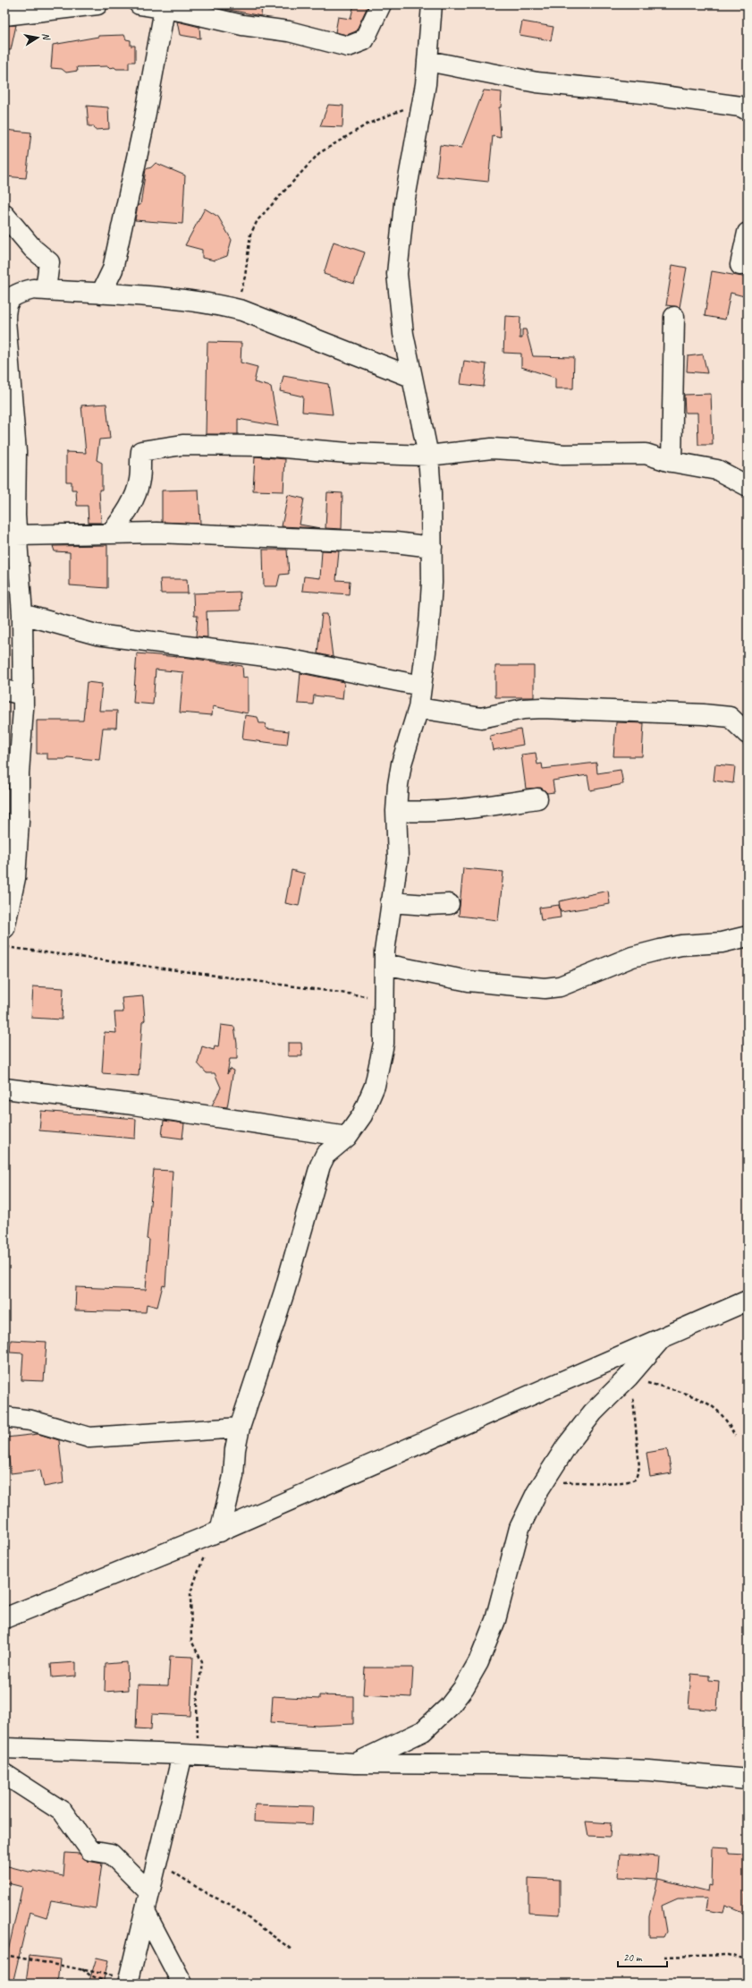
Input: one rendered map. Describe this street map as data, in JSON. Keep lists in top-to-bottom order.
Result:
{
  "scale_bar": "20 m",
  "north": "right"
}
